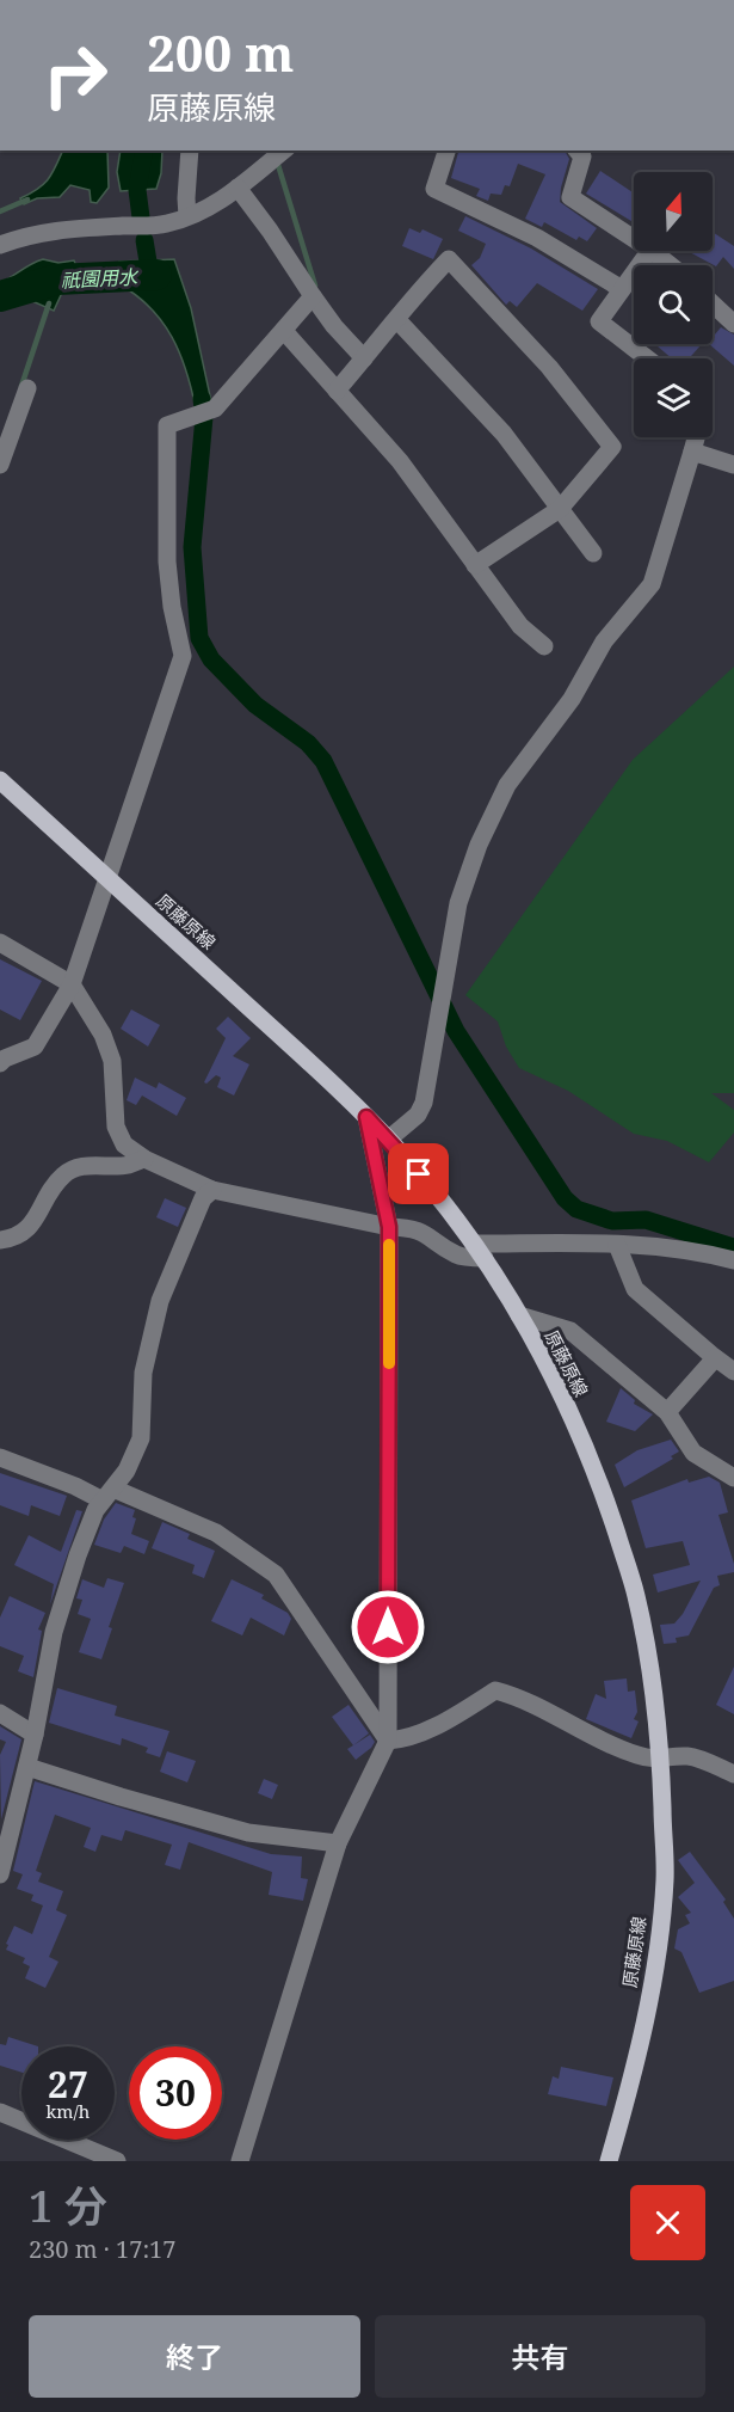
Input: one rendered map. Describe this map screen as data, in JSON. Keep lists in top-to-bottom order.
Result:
{
  "streets": {
    "main road": ["原藤原線"]
  },
  "water": ["祇園用水"],
  "north": "top",
  "page": {
    "turn": ["200 m", "原藤原線"],
    "speed": "27 km/h",
    "limit": "30",
    "heading": ["1 分", "230 m · 17:17"],
    "buttons": ["終了", "共有"]
  }
}
